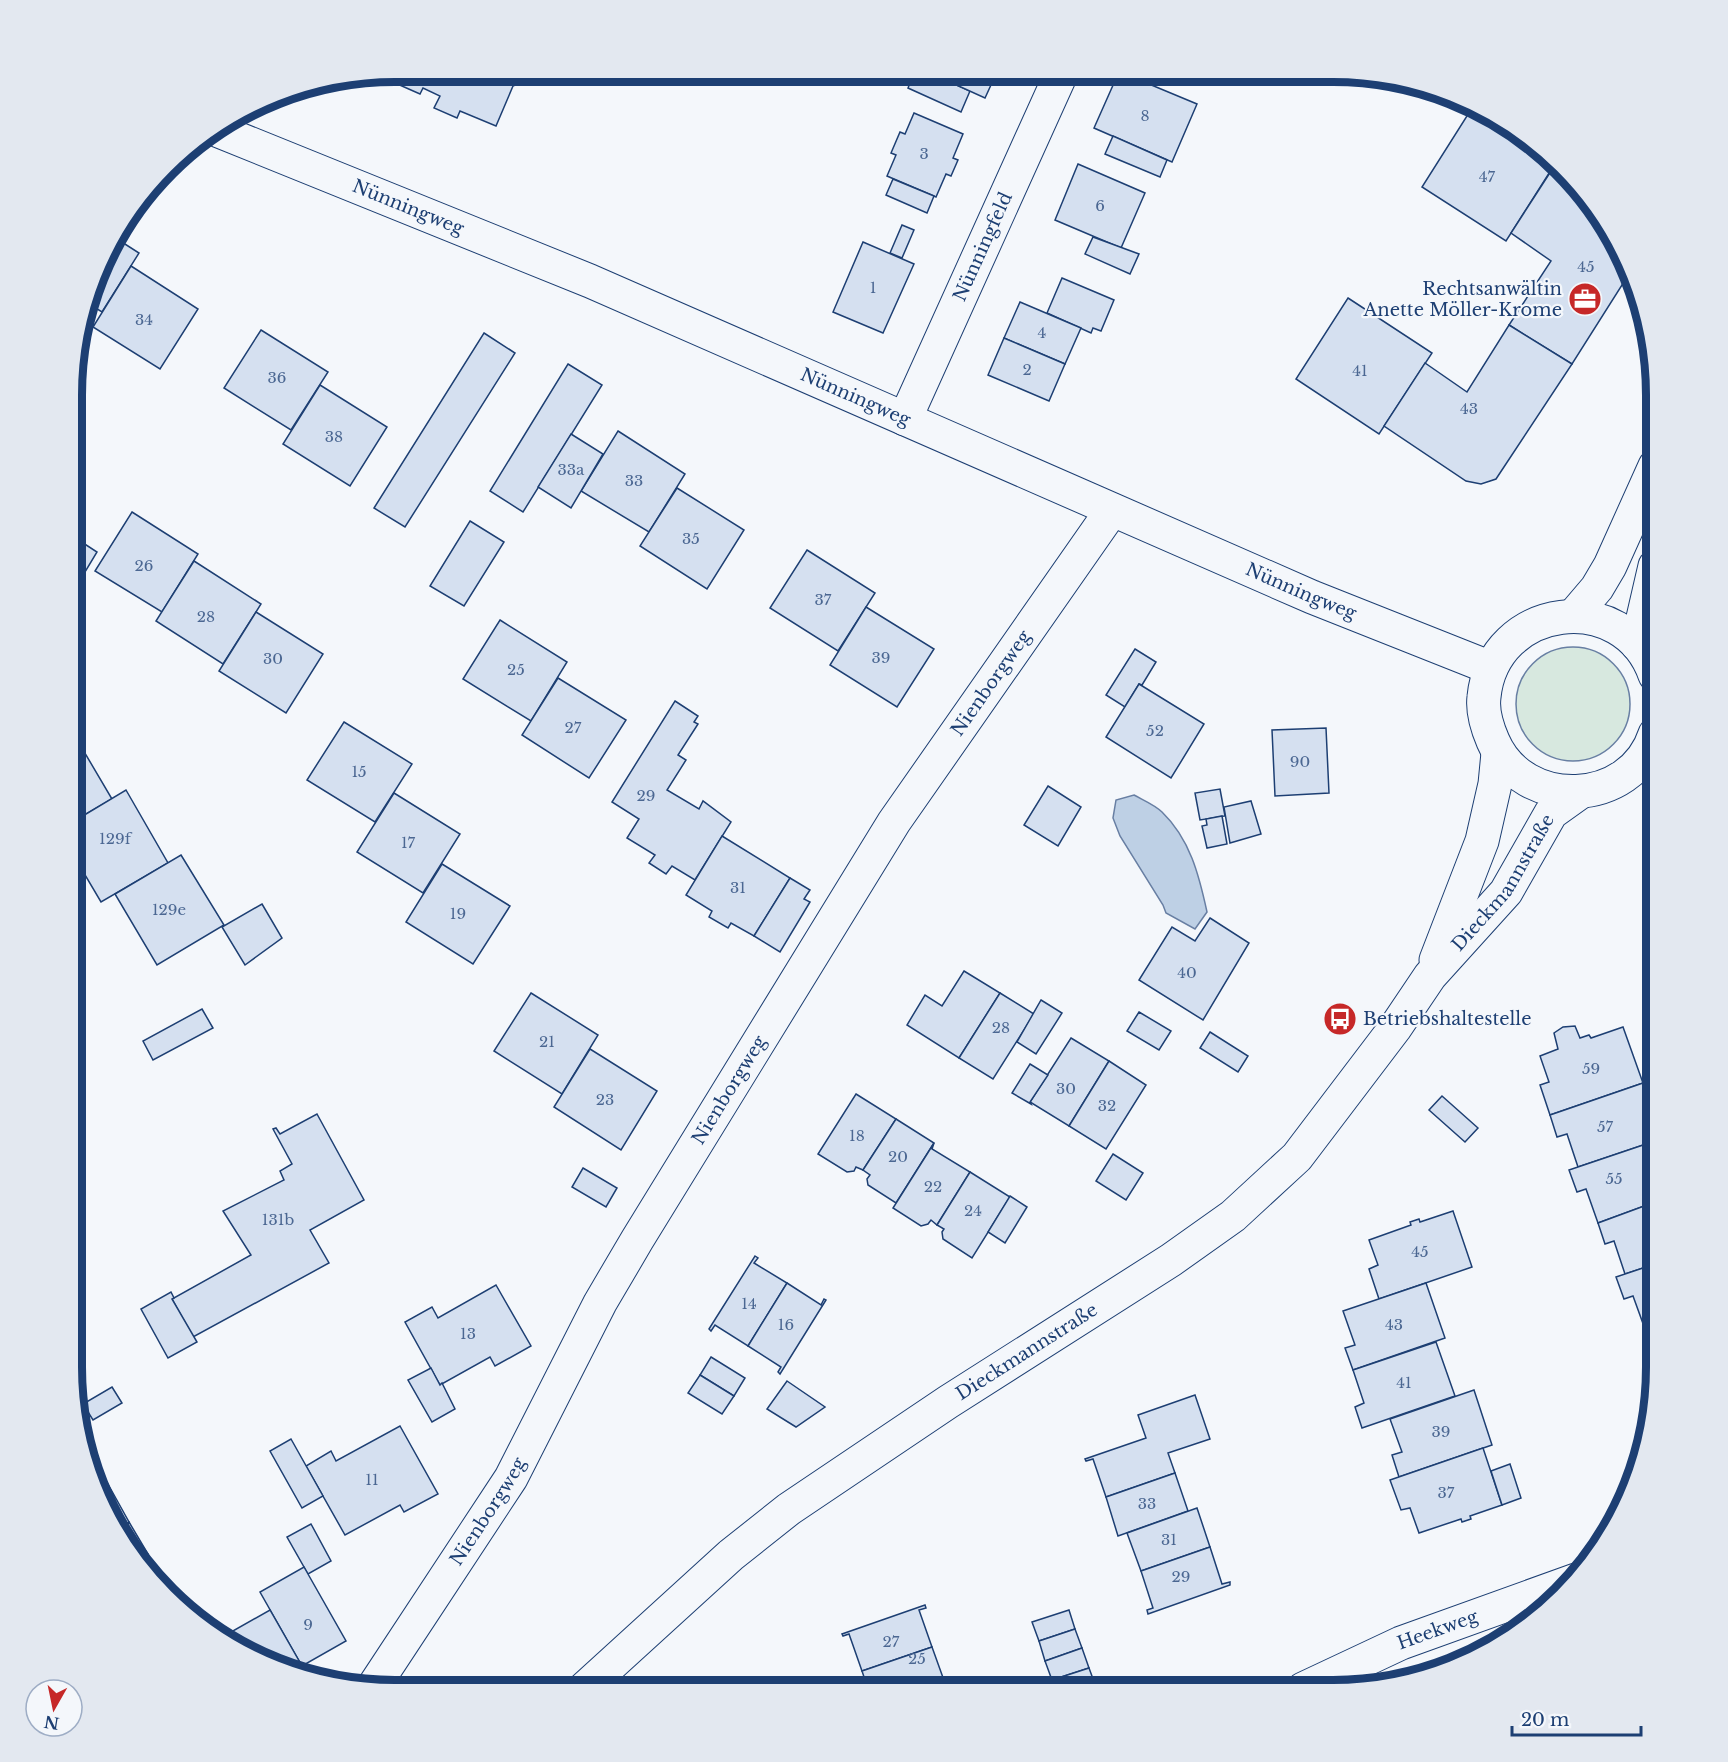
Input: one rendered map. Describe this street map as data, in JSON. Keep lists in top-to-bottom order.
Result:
{
  "streets": {
    "street": [
      "Nünningweg",
      "Nünningfeld",
      "Nienborgweg",
      "Dieckmannstraße",
      "Heekweg"
    ]
  },
  "crossings": [
    ["Nünningweg", "Nünningfeld"],
    ["Nünningweg", "Nienborgweg"],
    ["Nünningweg", "Dieckmannstraße"]
  ],
  "places": {
    "office": ["Rechtsanwältin Anette Möller-Krome"],
    "bus stop": ["Betriebshaltestelle"]
  },
  "house_numbers": [
    "8",
    "3",
    "47",
    "6",
    "45",
    "1",
    "34",
    "4",
    "2",
    "41",
    "36",
    "43",
    "38",
    "33a",
    "33",
    "35",
    "26",
    "37",
    "28",
    "39",
    "30",
    "25",
    "27",
    "52",
    "90",
    "15",
    "29",
    "129f",
    "17",
    "31",
    "129e",
    "19",
    "40",
    "28",
    "21",
    "59",
    "30",
    "23",
    "32",
    "57",
    "18",
    "20",
    "55",
    "22",
    "24",
    "131b",
    "45",
    "14",
    "16",
    "43",
    "13",
    "41",
    "39",
    "11",
    "37",
    "33",
    "31",
    "29",
    "9",
    "27",
    "25"
  ],
  "scale_bar": "20 m",
  "north": "bottom"
}
